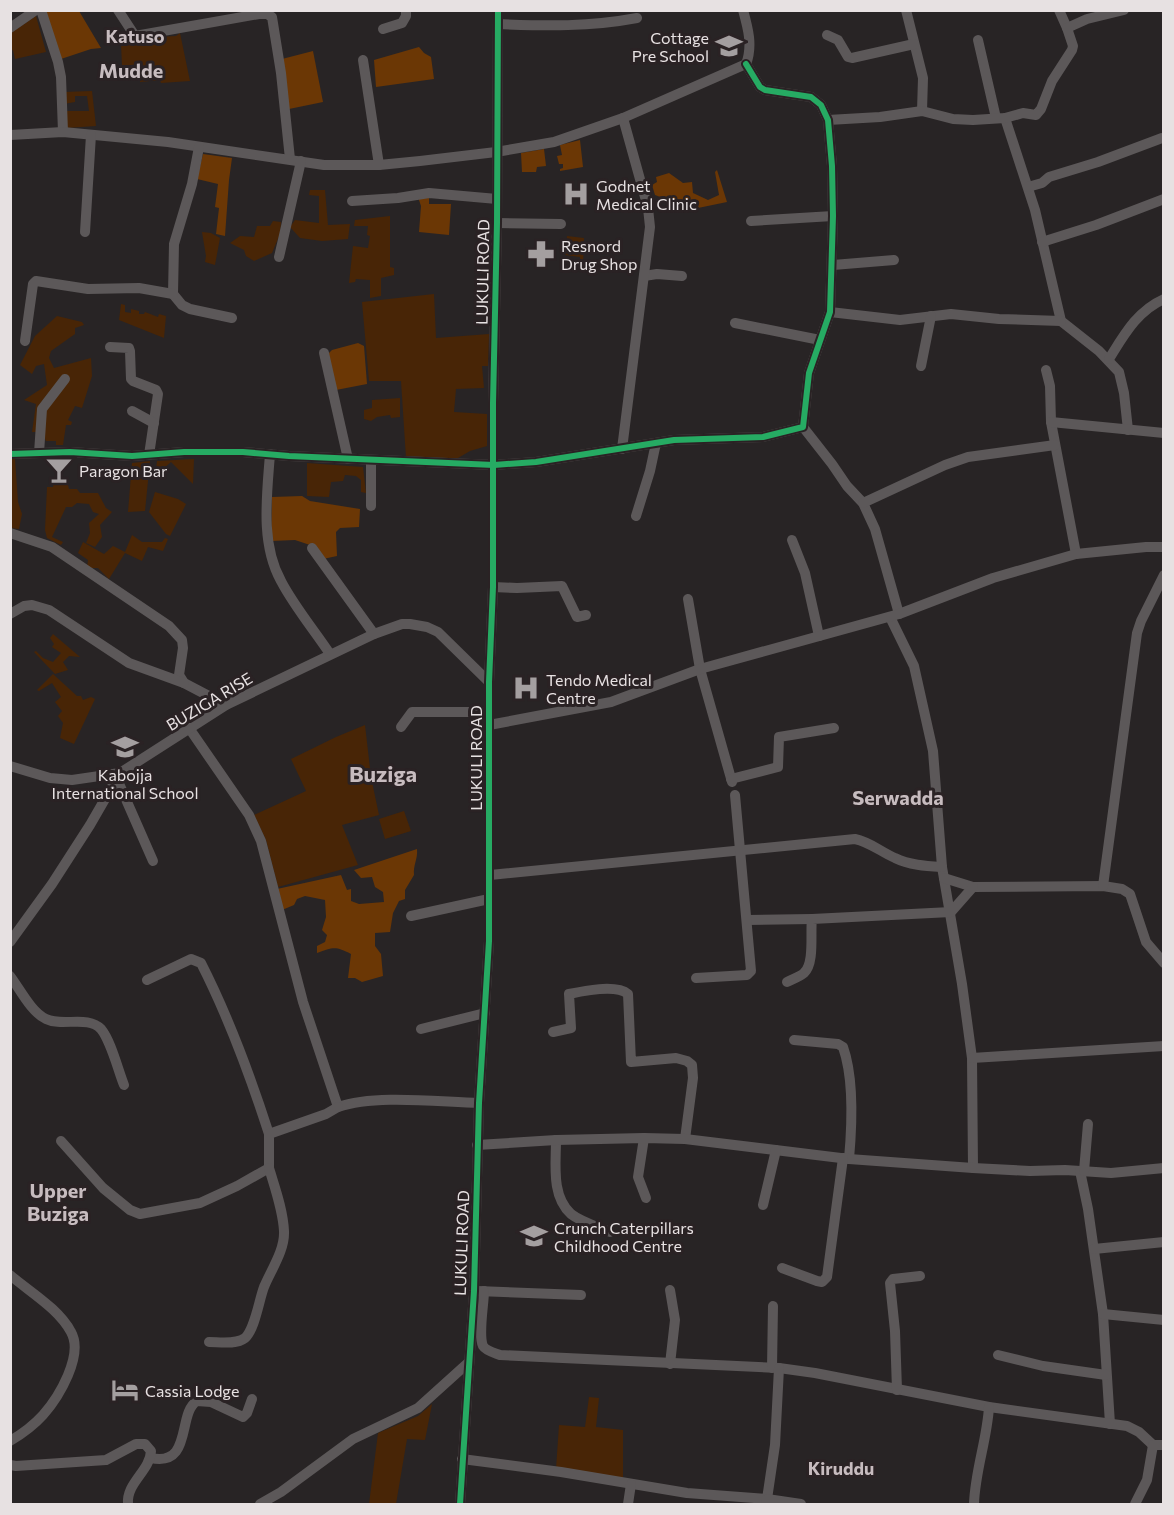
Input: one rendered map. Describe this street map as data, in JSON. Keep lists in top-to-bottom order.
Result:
{
  "streets": {
    "street": ["LUKULI ROAD", "BUZIGA RISE"]
  },
  "crossings": [
    ["LUKULI ROAD", "BUZIGA RISE"]
  ],
  "districts": [
    "Katuso",
    "Mudde",
    "Buziga",
    "Serwadda",
    "Upper Buziga",
    "Kiruddu"
  ],
  "places": {
    "school or university": ["Cottage Pre School", "Kabojja International School", "Crunch Caterpillars Childhood Centre"],
    "hospital": ["Godnet Medical Clinic", "Tendo Medical Centre"],
    "pharmacy": ["Resnord Drug Shop"],
    "bar": ["Paragon Bar"],
    "hotel": ["Cassia Lodge"]
  }
}
